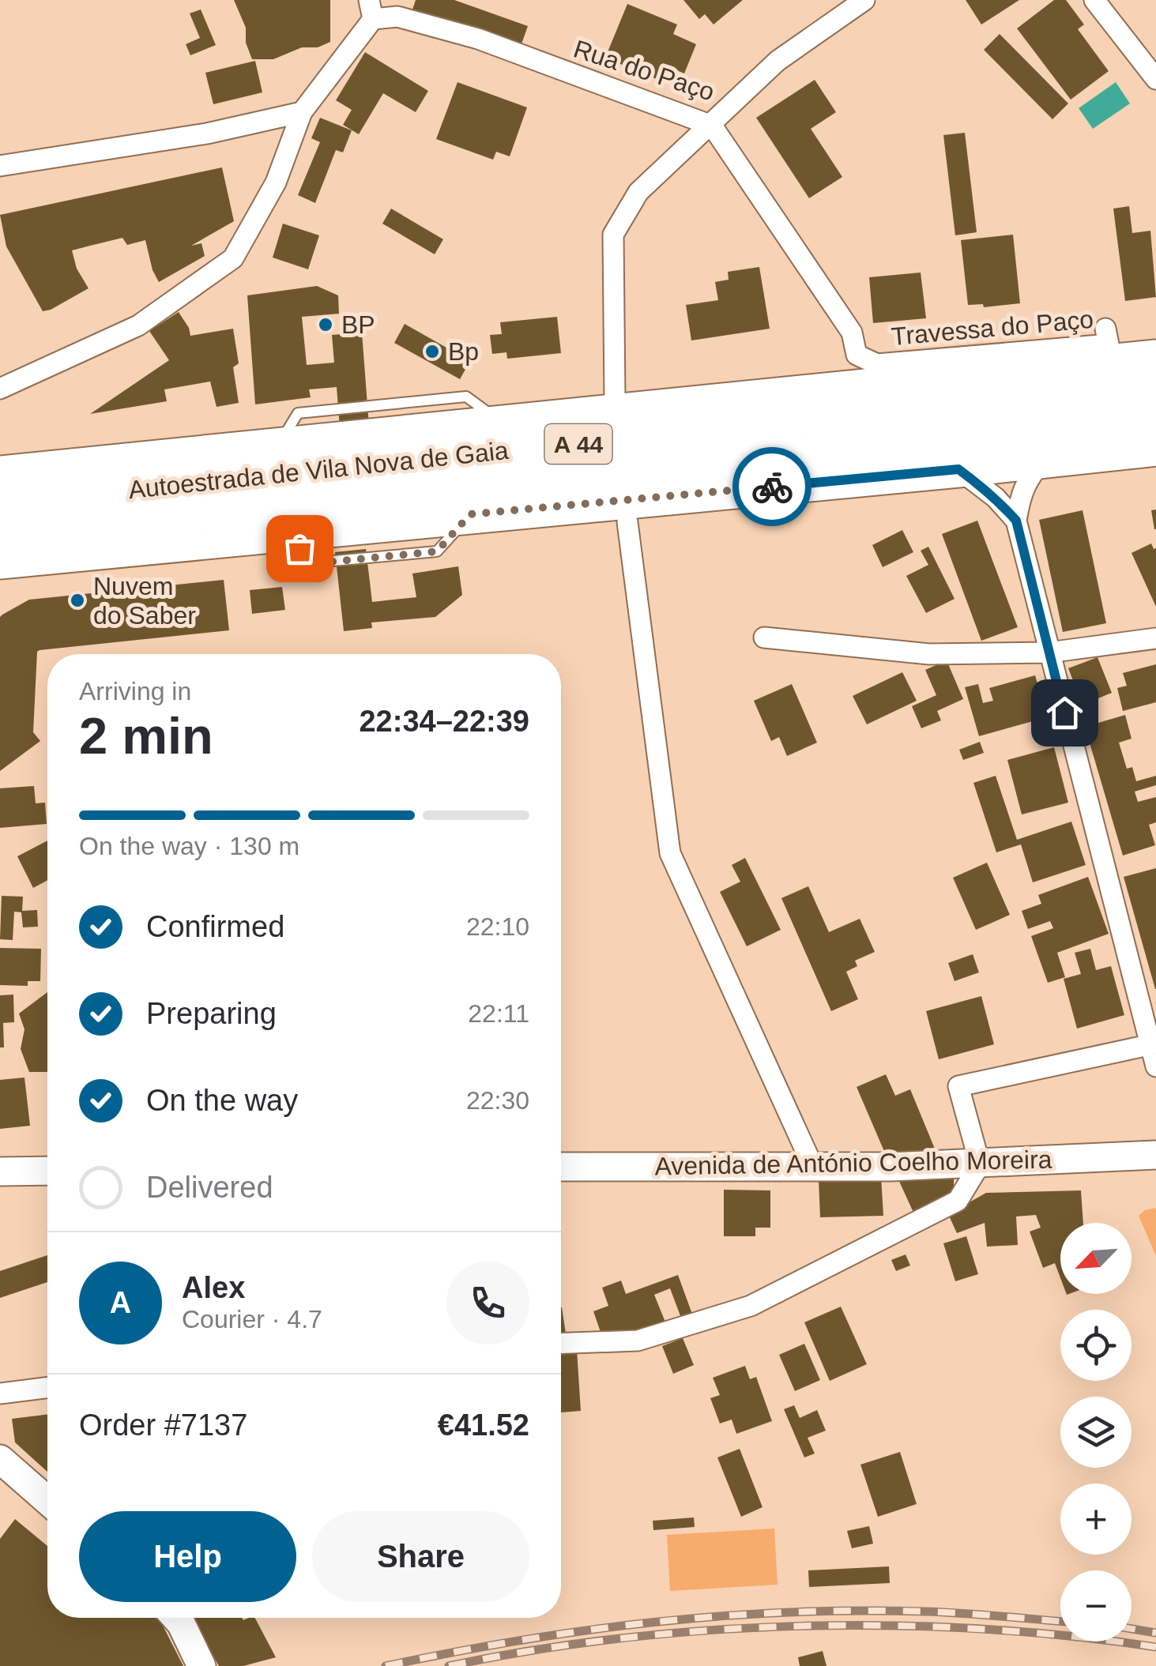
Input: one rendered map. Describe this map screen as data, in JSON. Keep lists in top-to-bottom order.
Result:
{
  "streets": {
    "highway": ["A 44", "Autoestrada de Vila Nova de Gaia"],
    "street": ["Rua do Paço", "Travessa do Paço", "Avenida de António Coelho Moreira"]
  },
  "crossings": [
    ["Rua do Paço", "Travessa do Paço"]
  ],
  "places": ["BP", "Bp", "Nuvem do Saber"],
  "north": "bottom left",
  "page": {
    "heading": ["2 min", "Arriving in", "22:34–22:39"],
    "panel": [
      "Alex",
      "Courier · 4.7",
      "Order #7137",
      "€41.52"
    ],
    "bar": "On the way · 130 m",
    "list": [
      ["Confirmed", "22:10"],
      ["Preparing", "22:11"],
      ["On the way", "22:30"],
      "Delivered"
    ],
    "map_buttons": ["+", "−"],
    "round": "A",
    "buttons": ["Help", "Share"]
  }
}
